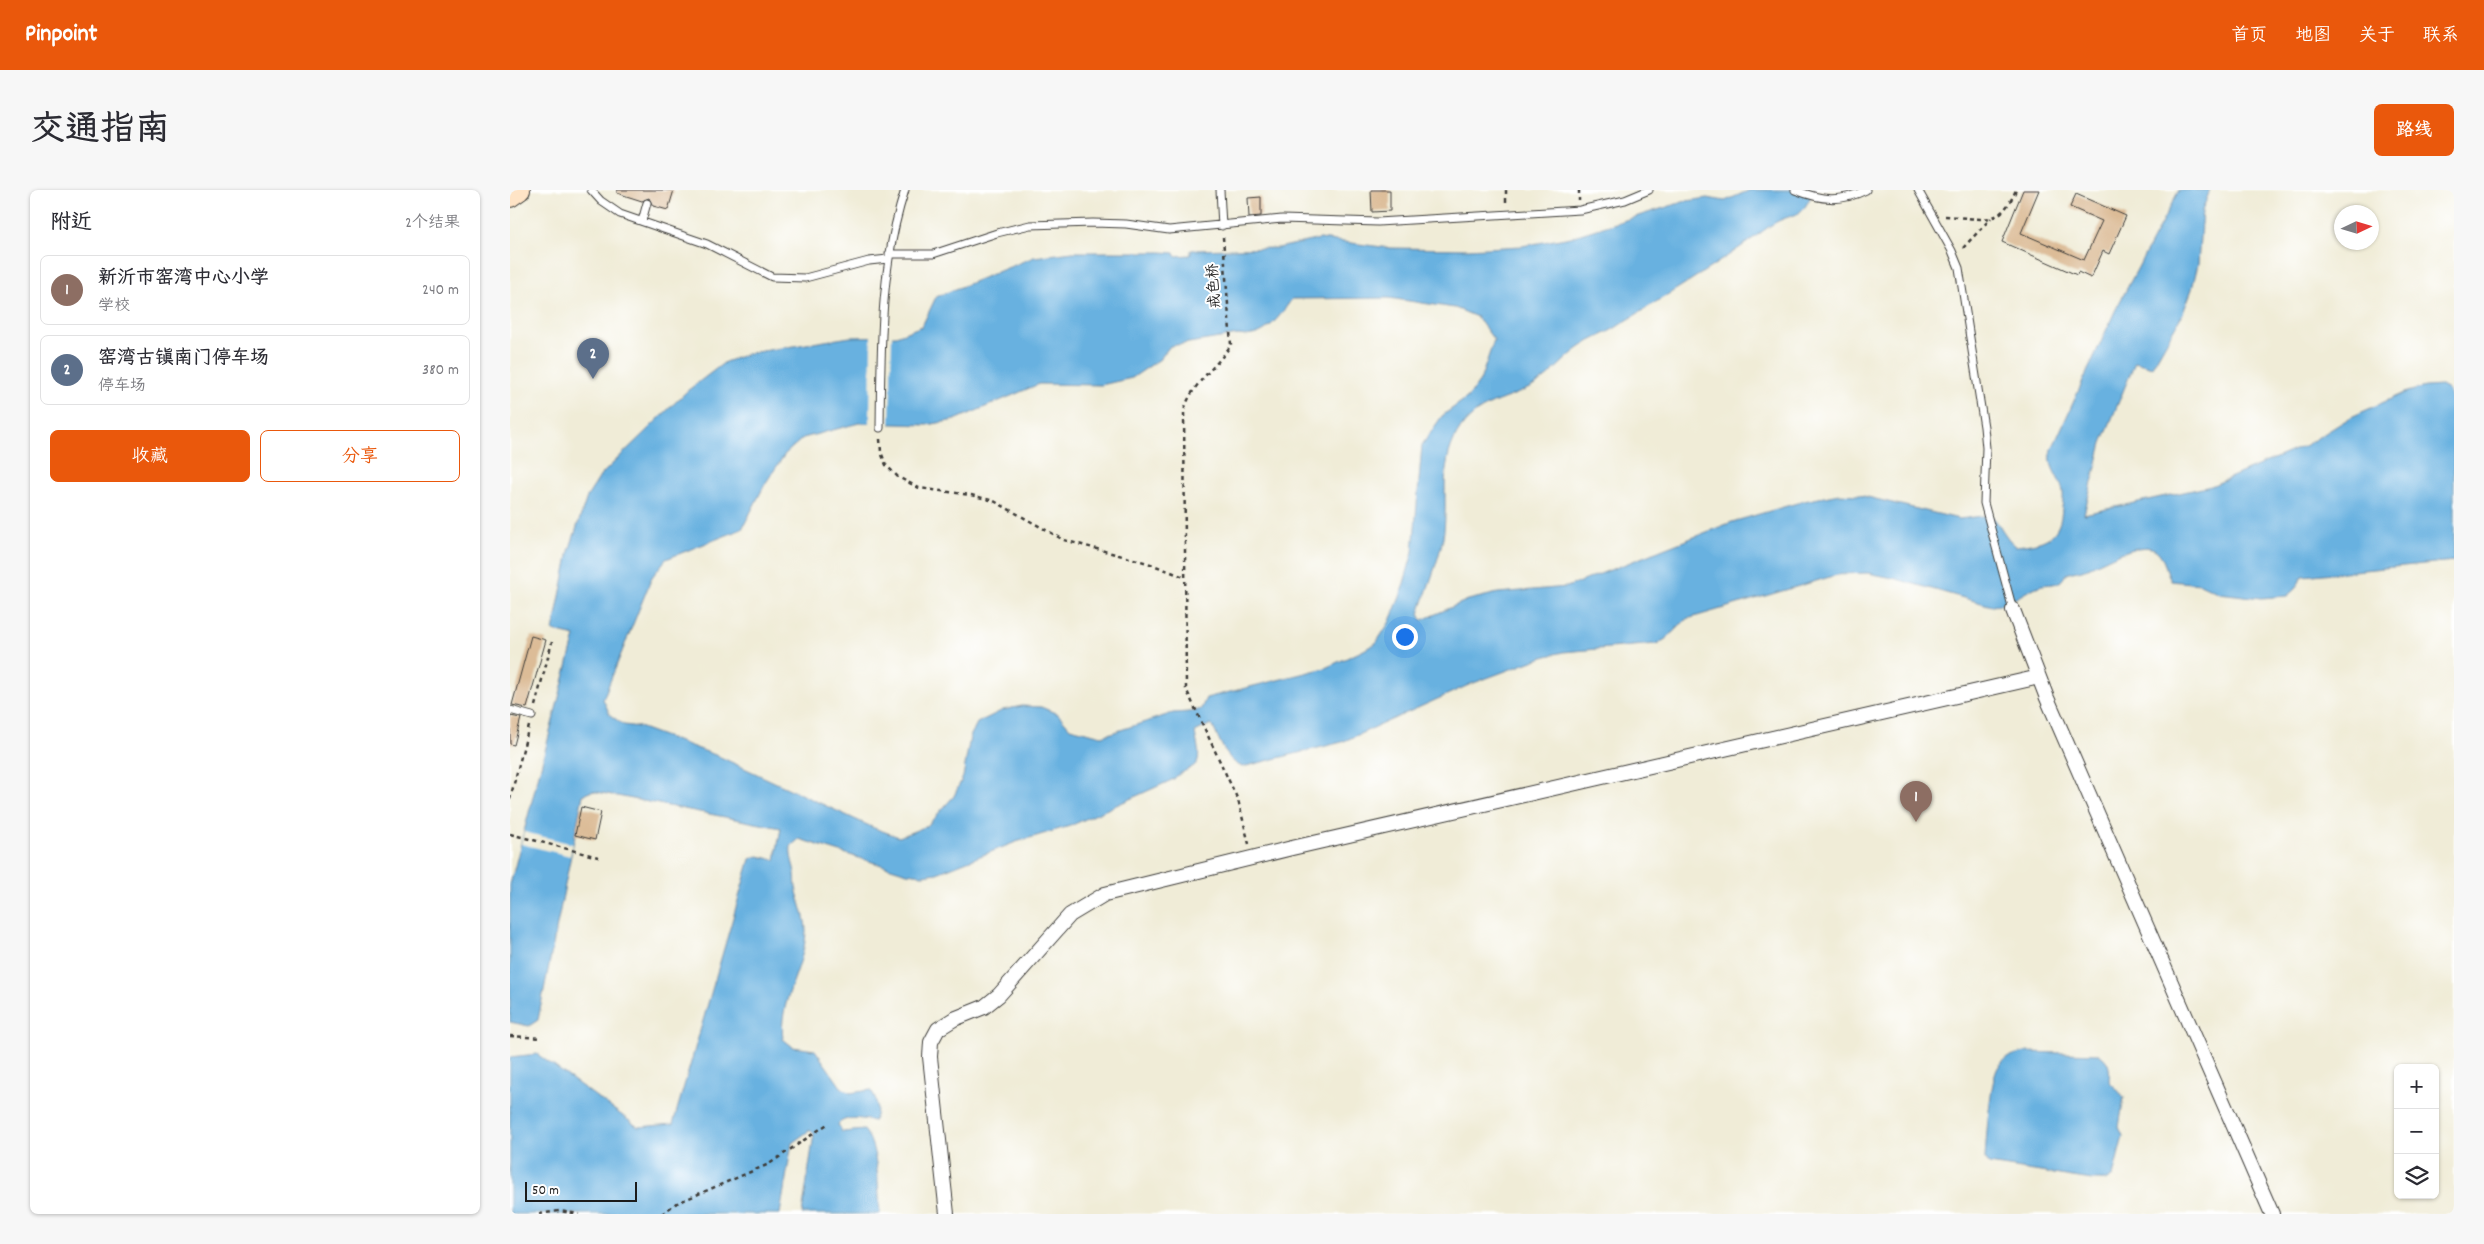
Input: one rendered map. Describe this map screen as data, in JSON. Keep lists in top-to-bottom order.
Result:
{
  "streets": {
    "path": ["戒色桥"]
  },
  "scale_bar": "50 m",
  "north": "right",
  "page": {
    "header": "Pinpoint",
    "nav": [
      "首页",
      "地图",
      "关于",
      "联系"
    ],
    "title": "交通指南",
    "buttons": [
      "路线",
      ["收藏", "分享"]
    ],
    "heading": ["附近", "2个结果"],
    "list": [
      {
        "mark": "1",
        "name": "新沂市窑湾中心小学",
        "note": "学校",
        "value": "240 m"
      },
      {
        "mark": "2",
        "name": "窑湾古镇南门停车场",
        "note": "停车场",
        "value": "380 m"
      }
    ],
    "pins": ["2", "1"],
    "map_buttons": ["+", "−"],
    "scale": "50 m"
  }
}
